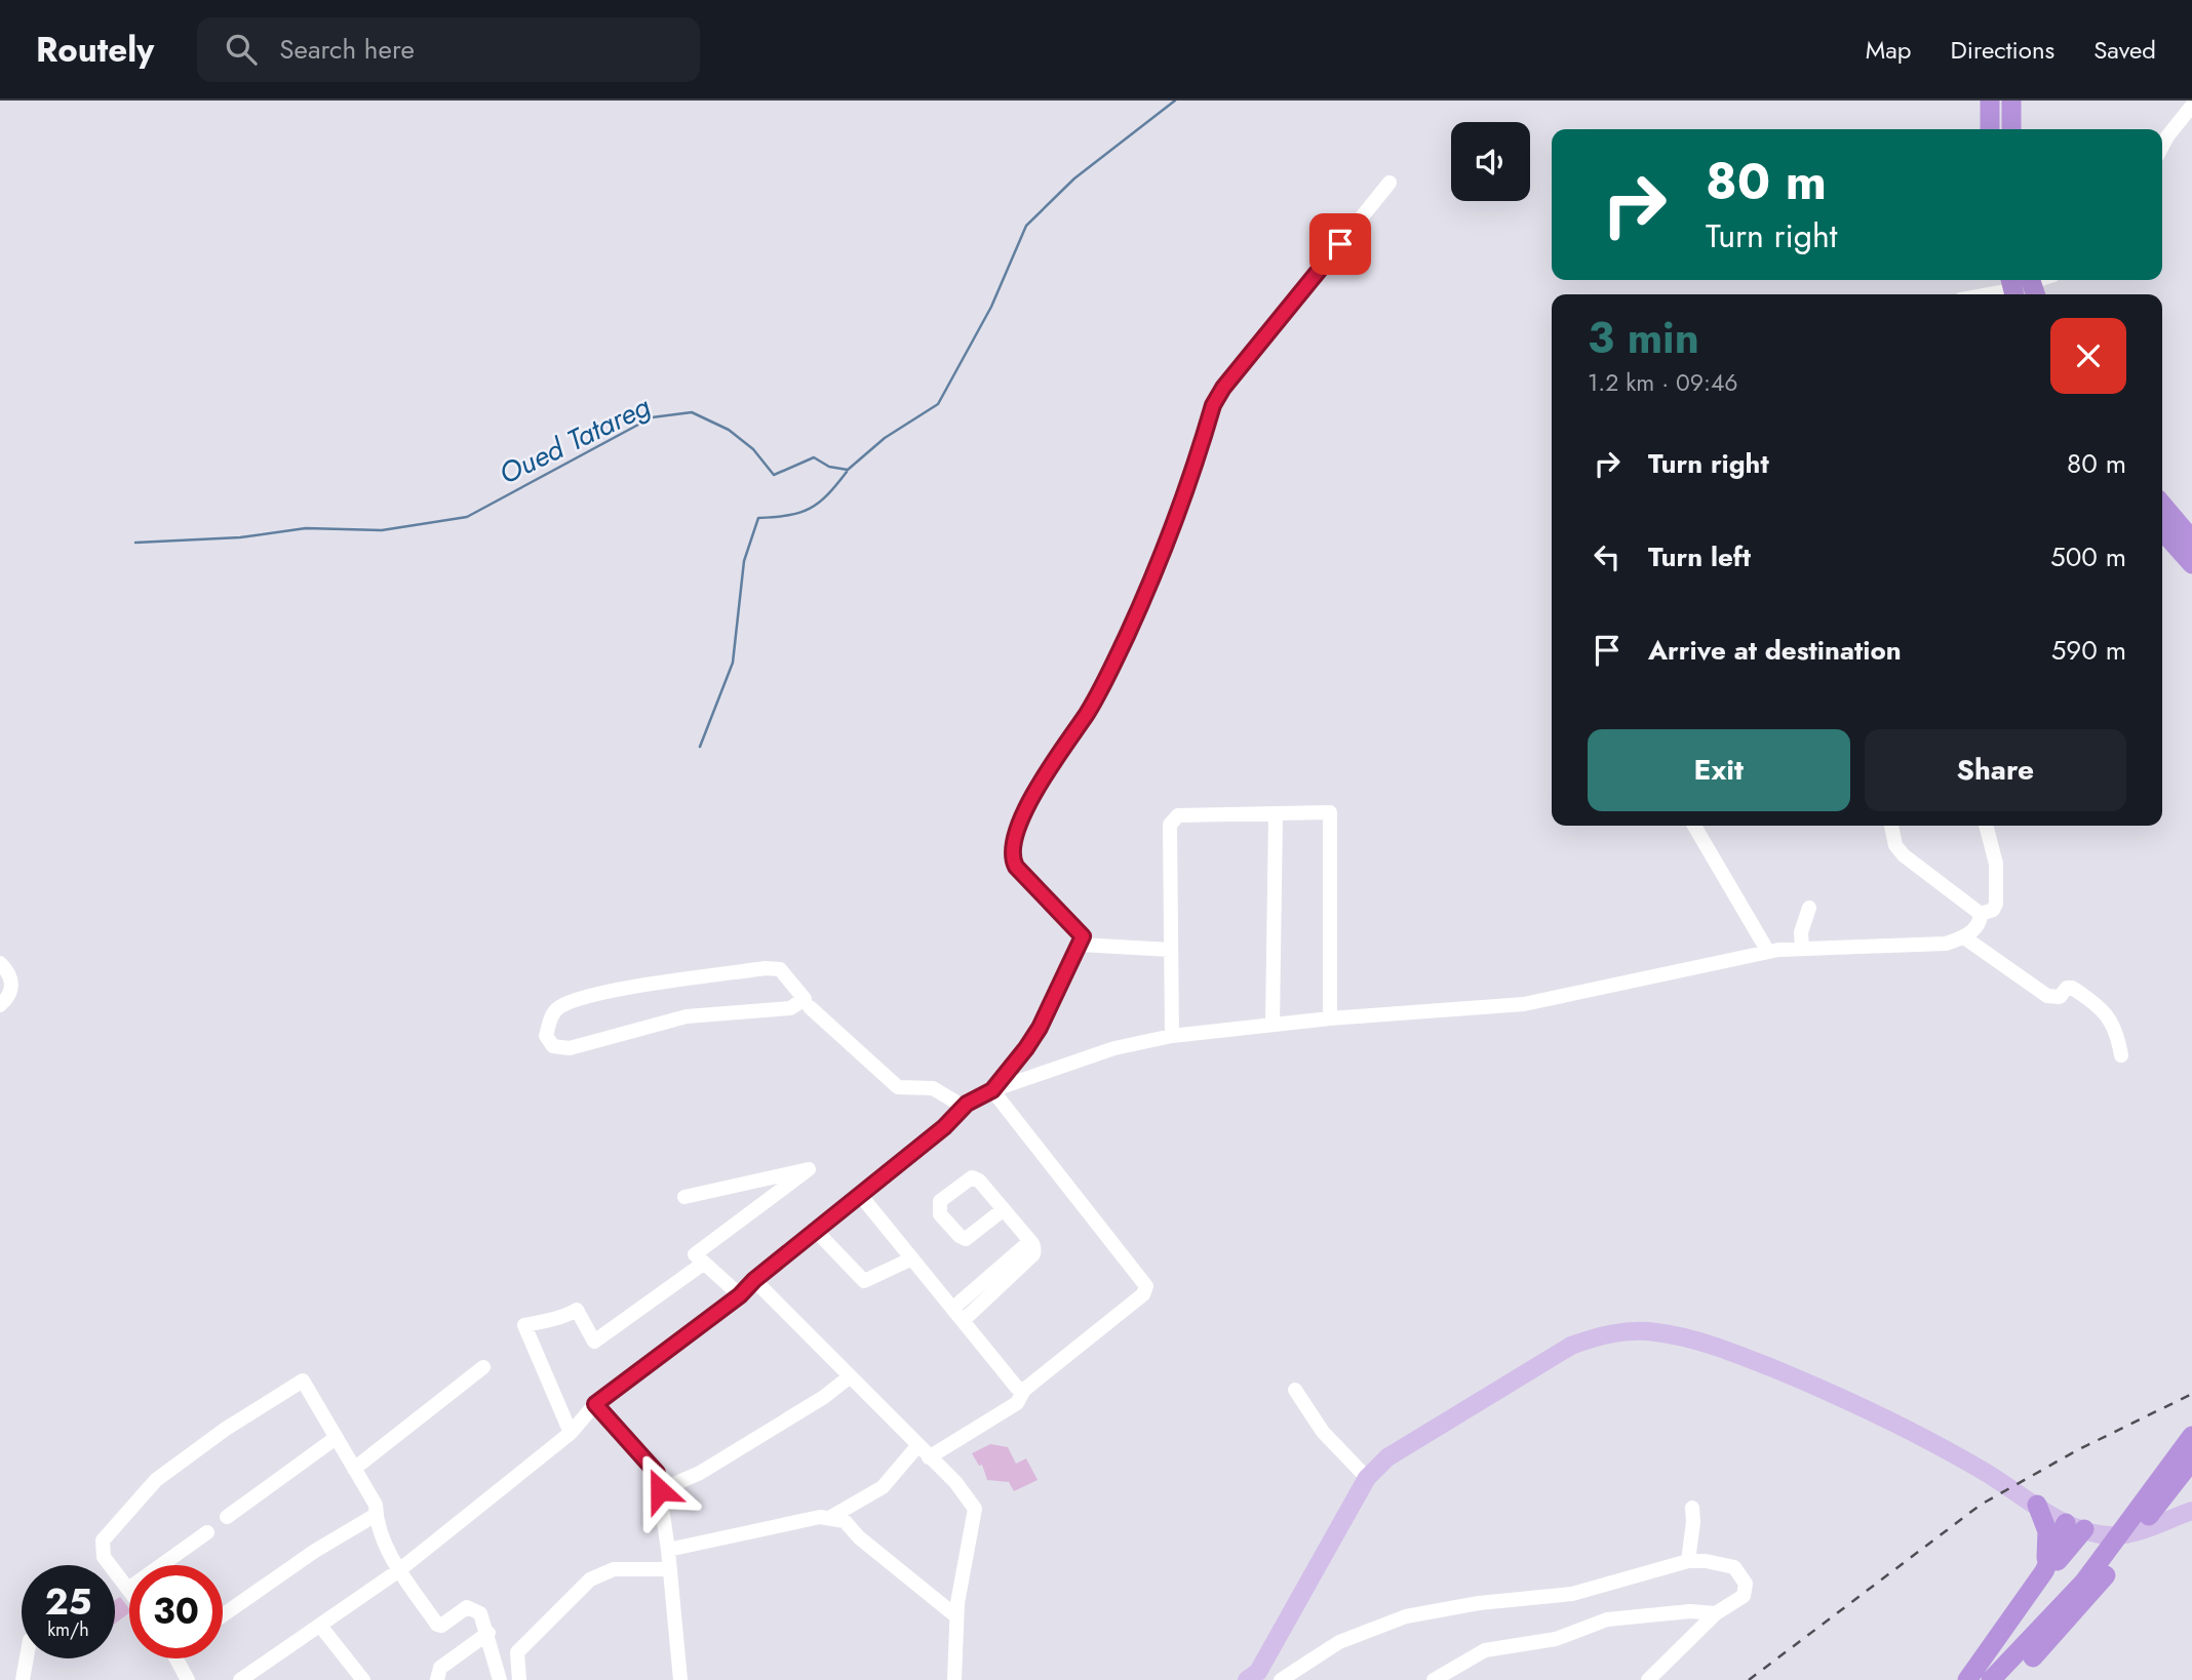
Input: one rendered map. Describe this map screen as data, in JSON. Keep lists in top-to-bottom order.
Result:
{
  "water": ["Oued Tatareg"],
  "page": {
    "header": "Routely",
    "search": "Search here",
    "nav": ["Map", "Directions", "Saved"],
    "turn": ["80 m", "Turn right"],
    "heading": ["3 min", "1.2 km · 09:46"],
    "list": [
      {
        "name": "Turn right",
        "value": "80 m"
      },
      {
        "name": "Turn left",
        "value": "500 m"
      },
      {
        "name": "Arrive at destination",
        "value": "590 m"
      }
    ],
    "buttons": ["Exit", "Share"],
    "speed": "25 km/h",
    "limit": "30"
  }
}
